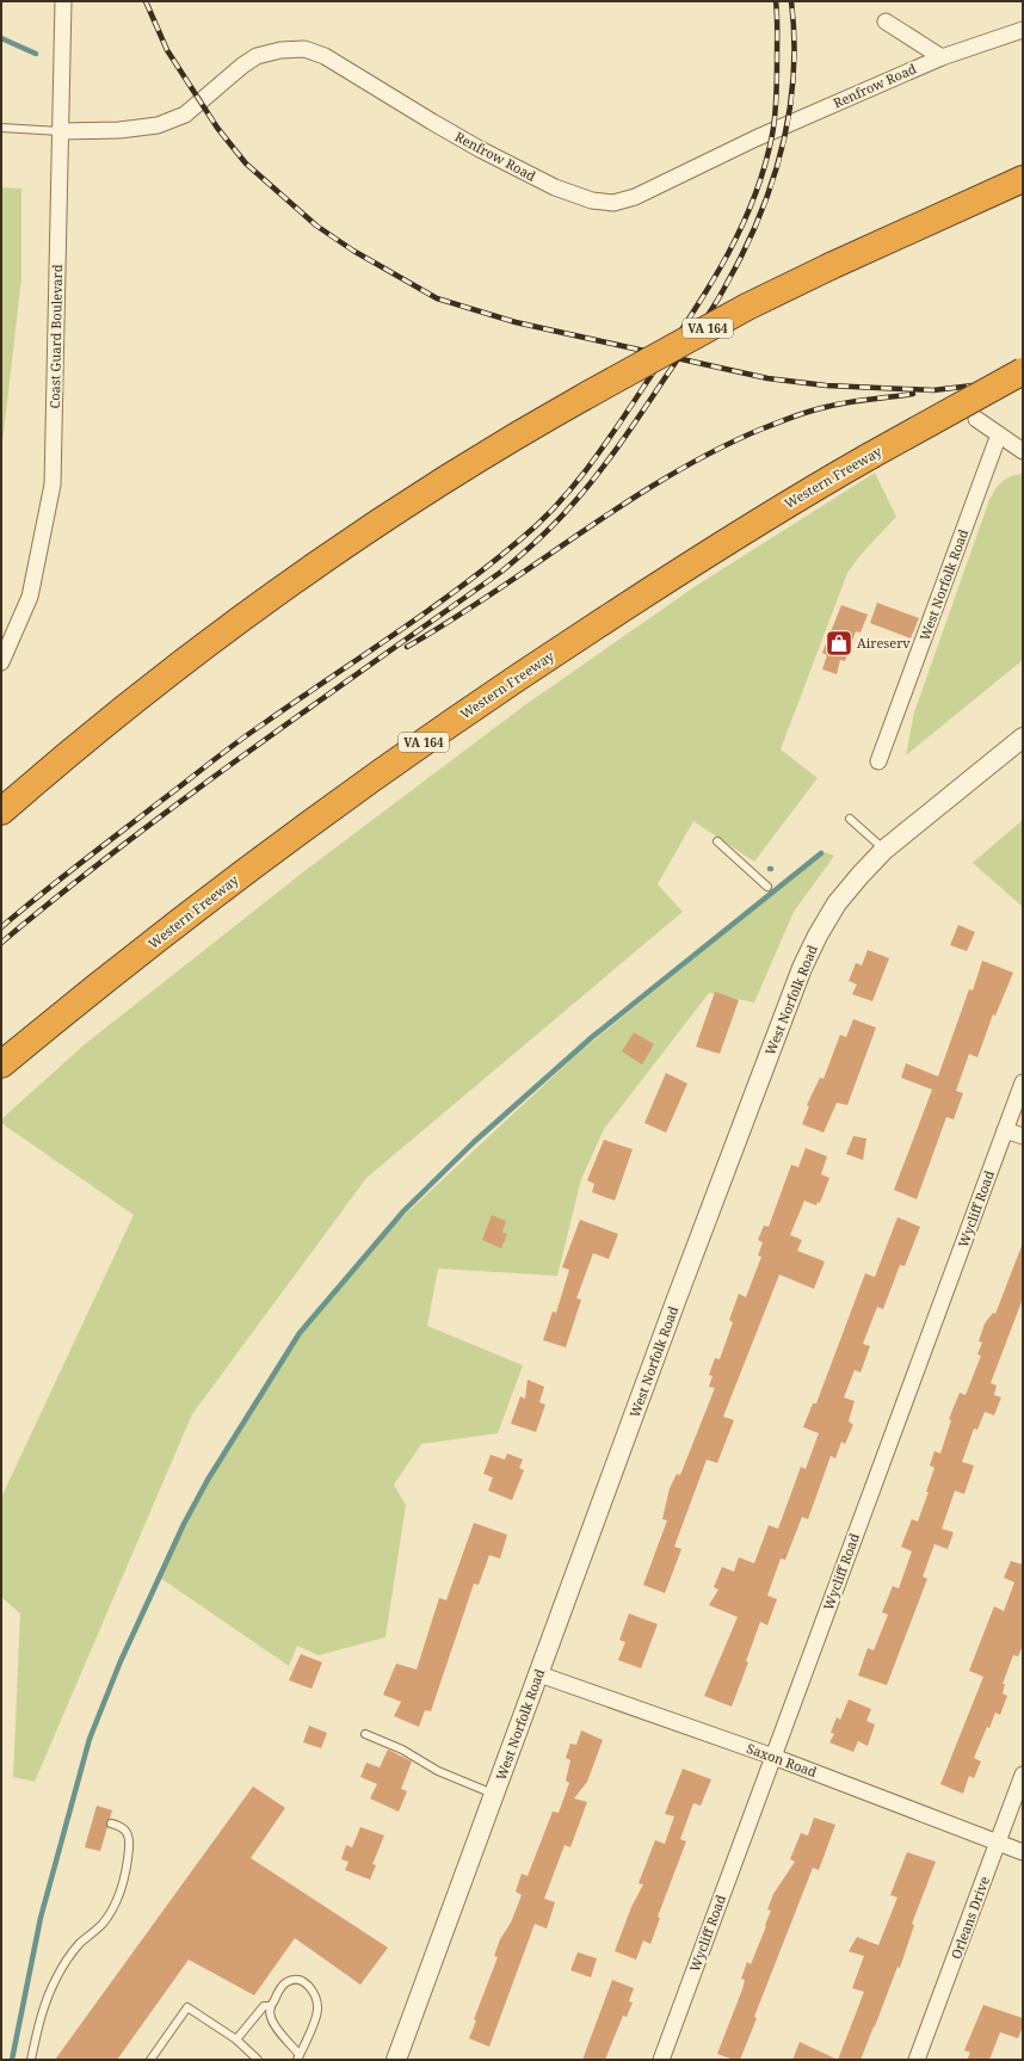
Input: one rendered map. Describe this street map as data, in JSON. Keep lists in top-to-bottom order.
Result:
{
  "streets": {
    "highway": ["VA 164", "Western Freeway"],
    "street": [
      "Renfrow Road",
      "Coast Guard Boulevard",
      "West Norfolk Road",
      "Wycliff Road",
      "Saxon Road",
      "Orleans Drive"
    ]
  },
  "crossings": [
    ["Renfrow Road", "Coast Guard Boulevard"],
    ["West Norfolk Road", "Saxon Road"],
    ["Wycliff Road", "Saxon Road"],
    ["Saxon Road", "Orleans Drive"]
  ],
  "places": {
    "shop": ["Aireserv"]
  }
}
